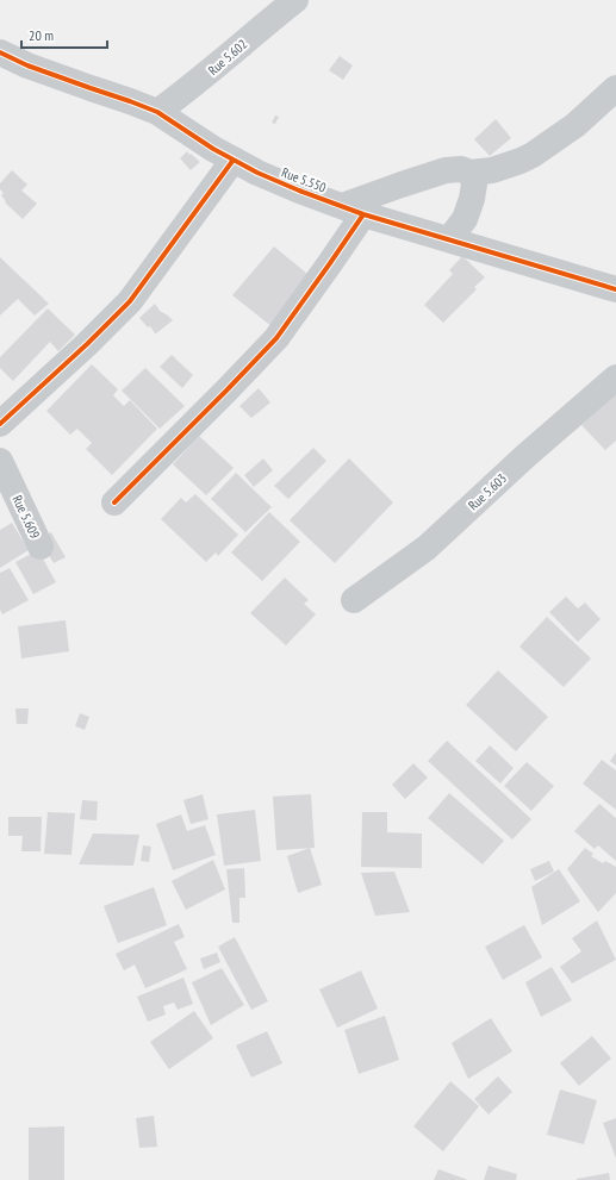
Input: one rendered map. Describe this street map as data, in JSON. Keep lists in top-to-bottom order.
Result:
{
  "streets": {
    "street": [
      "Rue 5.602",
      "Rue 5.550",
      "Rue 5.603",
      "Rue 5.609"
    ]
  },
  "crossings": [
    ["Rue 5.602", "Rue 5.550"]
  ],
  "scale_bar": "20 m"
}
